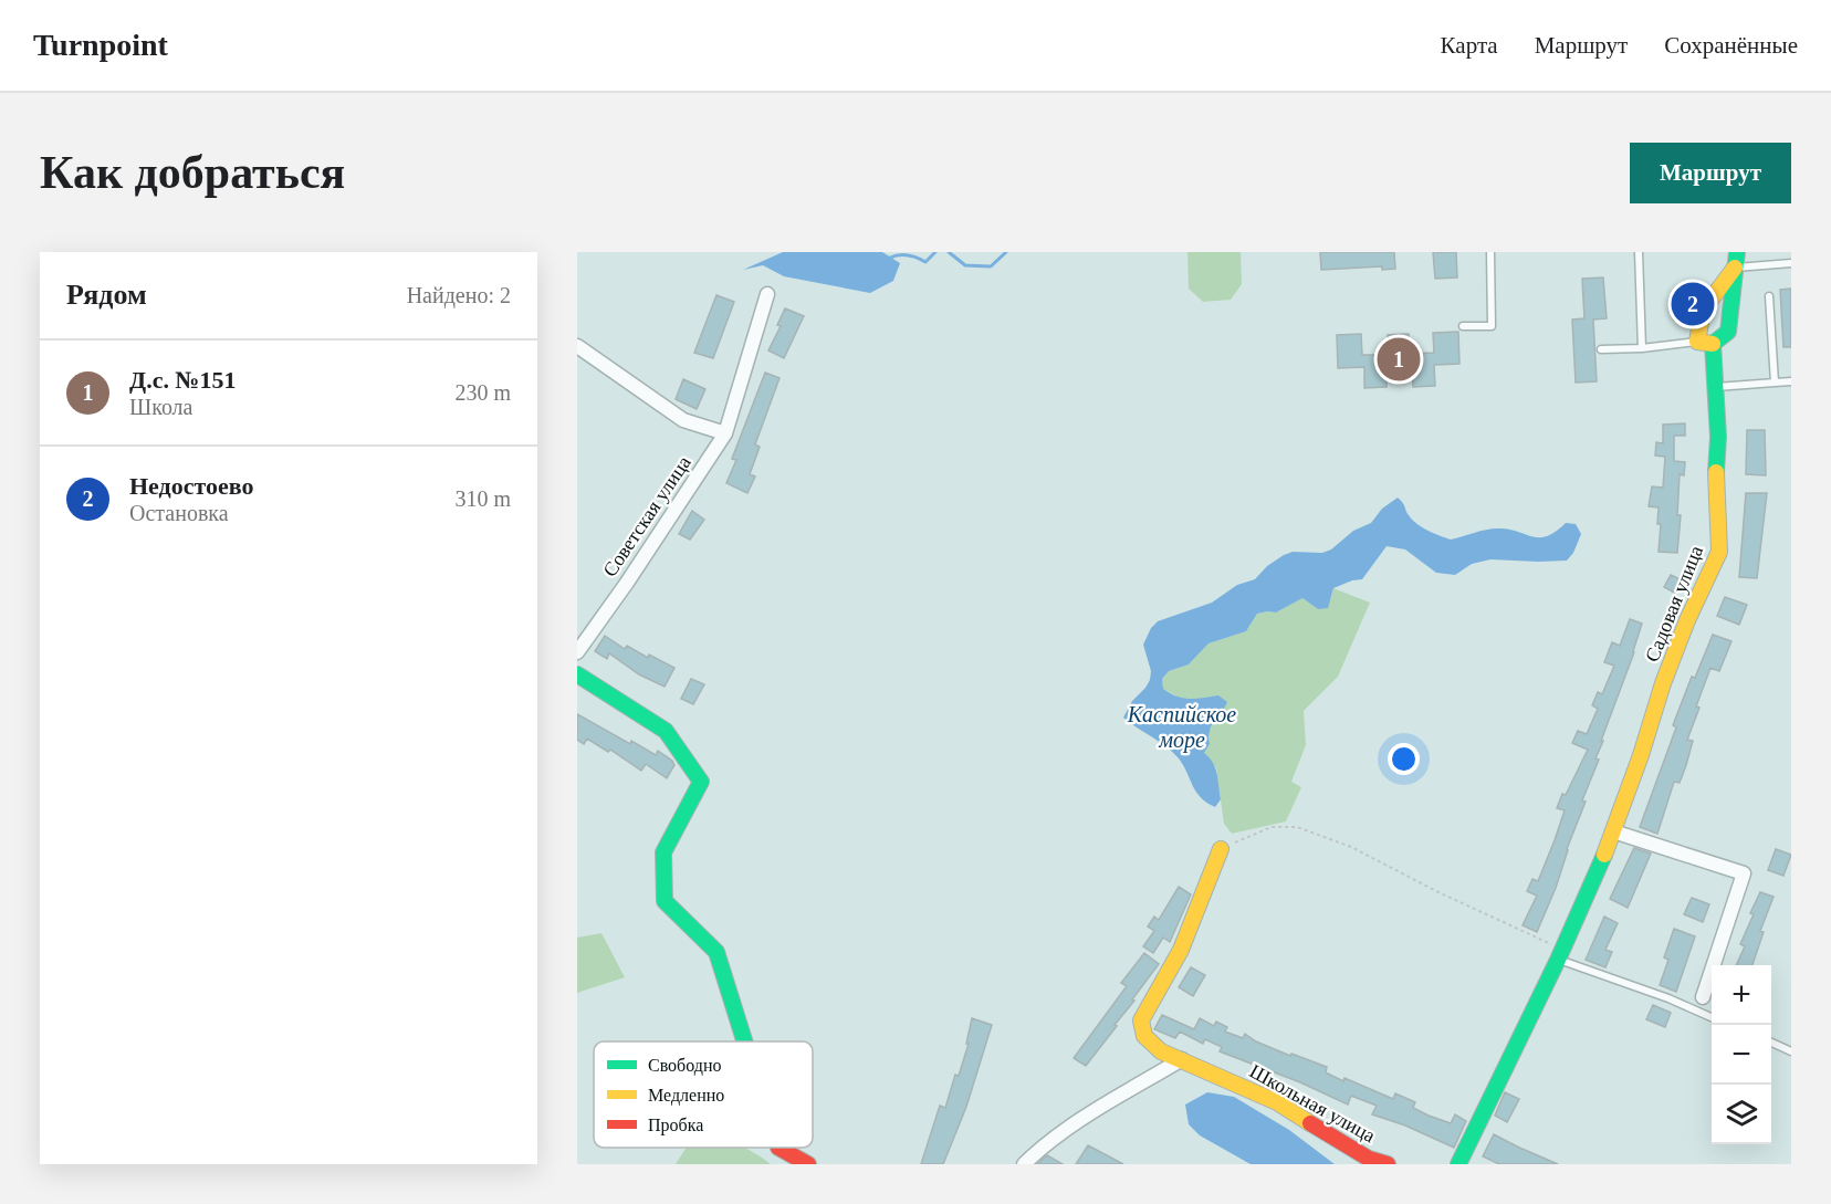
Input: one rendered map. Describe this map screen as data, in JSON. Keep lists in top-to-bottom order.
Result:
{
  "streets": {
    "street": ["Советская улица", "Садовая улица", "Школьная улица"]
  },
  "water": ["Каспийское море"],
  "legend": ["Свободно", "Медленно", "Пробка"],
  "page": {
    "header": "Turnpoint",
    "nav": ["Карта", "Маршрут", "Сохранённые"],
    "buttons": "Маршрут",
    "title": "Как добраться",
    "heading": ["Рядом", "Найдено: 2"],
    "pins": ["2", "1"],
    "list": [
      {
        "mark": "1",
        "name": "Д.с. №151",
        "note": "Школа",
        "value": "230 m"
      },
      {
        "mark": "2",
        "name": "Недостоево",
        "note": "Остановка",
        "value": "310 m"
      }
    ],
    "map_buttons": ["+", "−"]
  }
}
